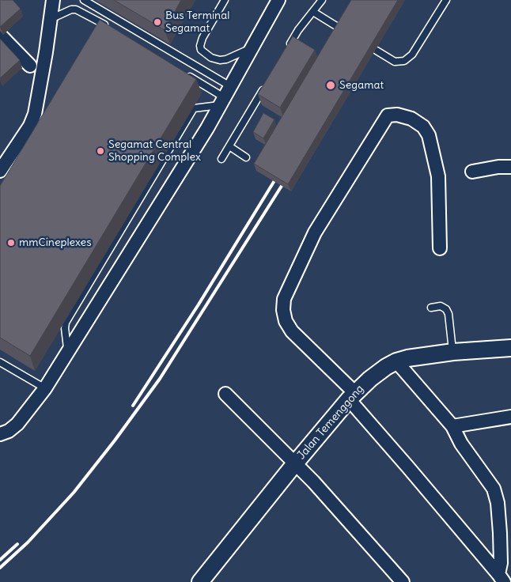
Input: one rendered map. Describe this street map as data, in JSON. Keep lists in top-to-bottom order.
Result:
{
  "streets": {
    "street": ["Jalan Temenggong"]
  },
  "places": [
    "Bus Terminal Segamat",
    "Segamat",
    "Segamat Central Shopping Complex",
    "mmCineplexes"
  ]
}
